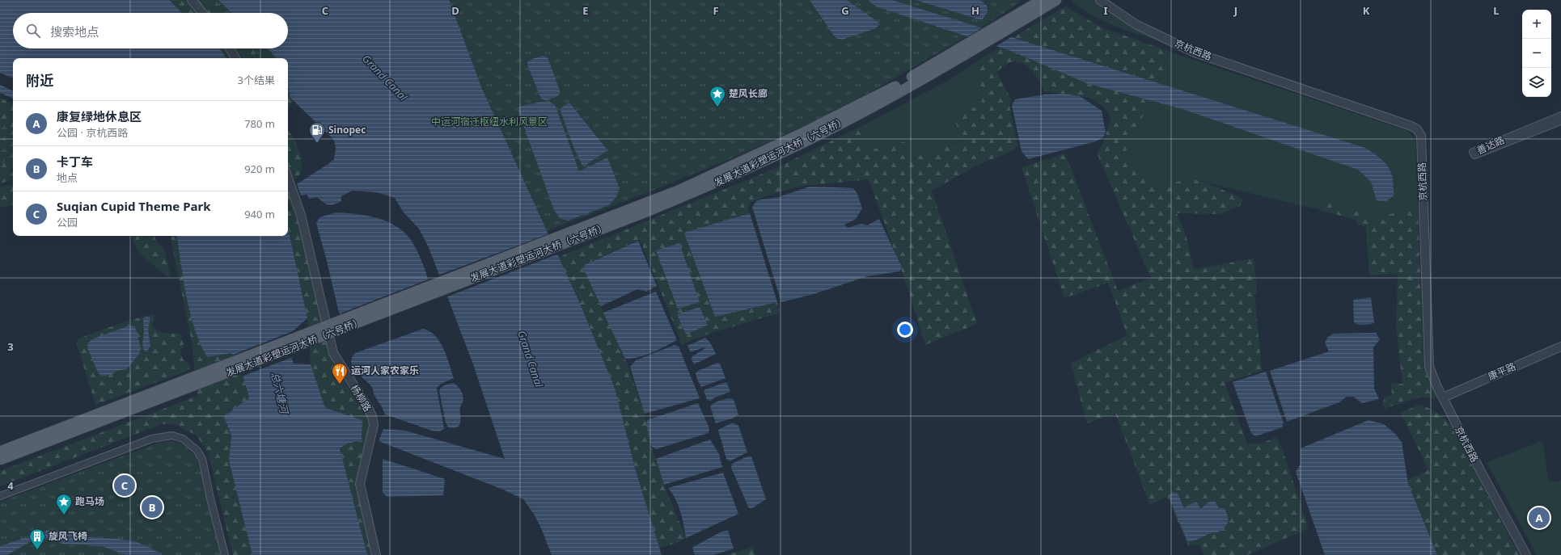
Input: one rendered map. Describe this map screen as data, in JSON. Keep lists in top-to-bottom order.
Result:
{
  "streets": {
    "main road": ["发展大道彩塑运河大桥（六号桥）"],
    "street": [
      "京杭西路",
      "善达路",
      "康平路",
      "杨柳路"
    ]
  },
  "crossings": [
    ["京杭西路", "康平路"]
  ],
  "water": ["Grand Canal", "总六塘河"],
  "parks": ["中运河宿迁枢纽水利风景区"],
  "places": {
    "place": ["楚风长廊", "跑马场"],
    "fuel station": ["Sinopec"],
    "restaurant": ["运河人家农家乐"],
    "building": ["旋风飞椅"]
  },
  "page": {
    "map_buttons": ["+", "−"],
    "search": "搜索地点",
    "heading": ["附近", "3个结果"],
    "list": [
      {
        "mark": "A",
        "name": "康复绿地休息区",
        "note": "公园 · 京杭西路",
        "value": "780 m"
      },
      {
        "mark": "B",
        "name": "卡丁车",
        "note": "地点",
        "value": "920 m"
      },
      {
        "mark": "C",
        "name": "Suqian Cupid Theme Park",
        "note": "公园",
        "value": "940 m"
      }
    ],
    "pins": ["C", "B", "A"]
  },
  "grid": {
    "columns": [
      "C",
      "D",
      "E",
      "F",
      "G",
      "H",
      "I",
      "J",
      "K",
      "L"
    ],
    "rows": ["3", "4"]
  }
}
